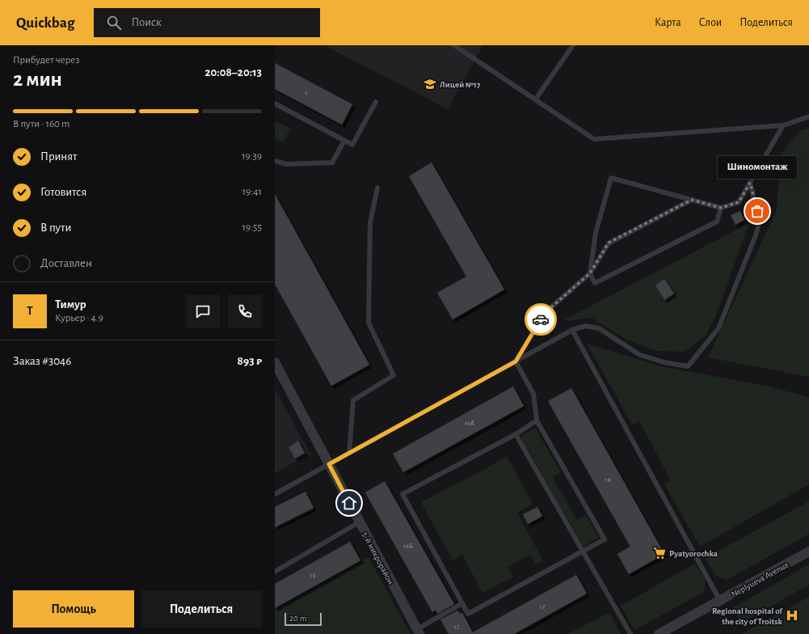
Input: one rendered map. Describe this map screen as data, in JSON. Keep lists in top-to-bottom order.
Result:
{
  "streets": {
    "street": ["5-й микрорайон", "Neplyueva Avenue"]
  },
  "places": {
    "school or university": ["Лицей №17"],
    "other": ["Шиномонтаж"],
    "supermarket": ["Pyatyorochka"],
    "hospital": ["Regional hospital of the city of Troitsk"]
  },
  "house_numbers": [
    "1",
    "16А",
    "18",
    "16Б",
    "13",
    "17",
    "17"
  ],
  "scale_bar": "20 m",
  "page": {
    "header": "Quickbag",
    "search": "Поиск",
    "nav": ["Карта", "Слои", "Поделиться"],
    "heading": ["2 мин", "Прибудет через", "20:08–20:13"],
    "panel": [
      "Тимур",
      "Курьер · 4.9",
      "Заказ #3046",
      "893 ₽"
    ],
    "bar": "В пути · 160 m",
    "list": [
      ["Принят", "19:39"],
      ["Готовится", "19:41"],
      ["В пути", "19:55"],
      "Доставлен"
    ],
    "bubble": "Шиномонтаж",
    "round": "Т",
    "buttons": ["Помощь", "Поделиться"],
    "scale": "20 m"
  }
}
